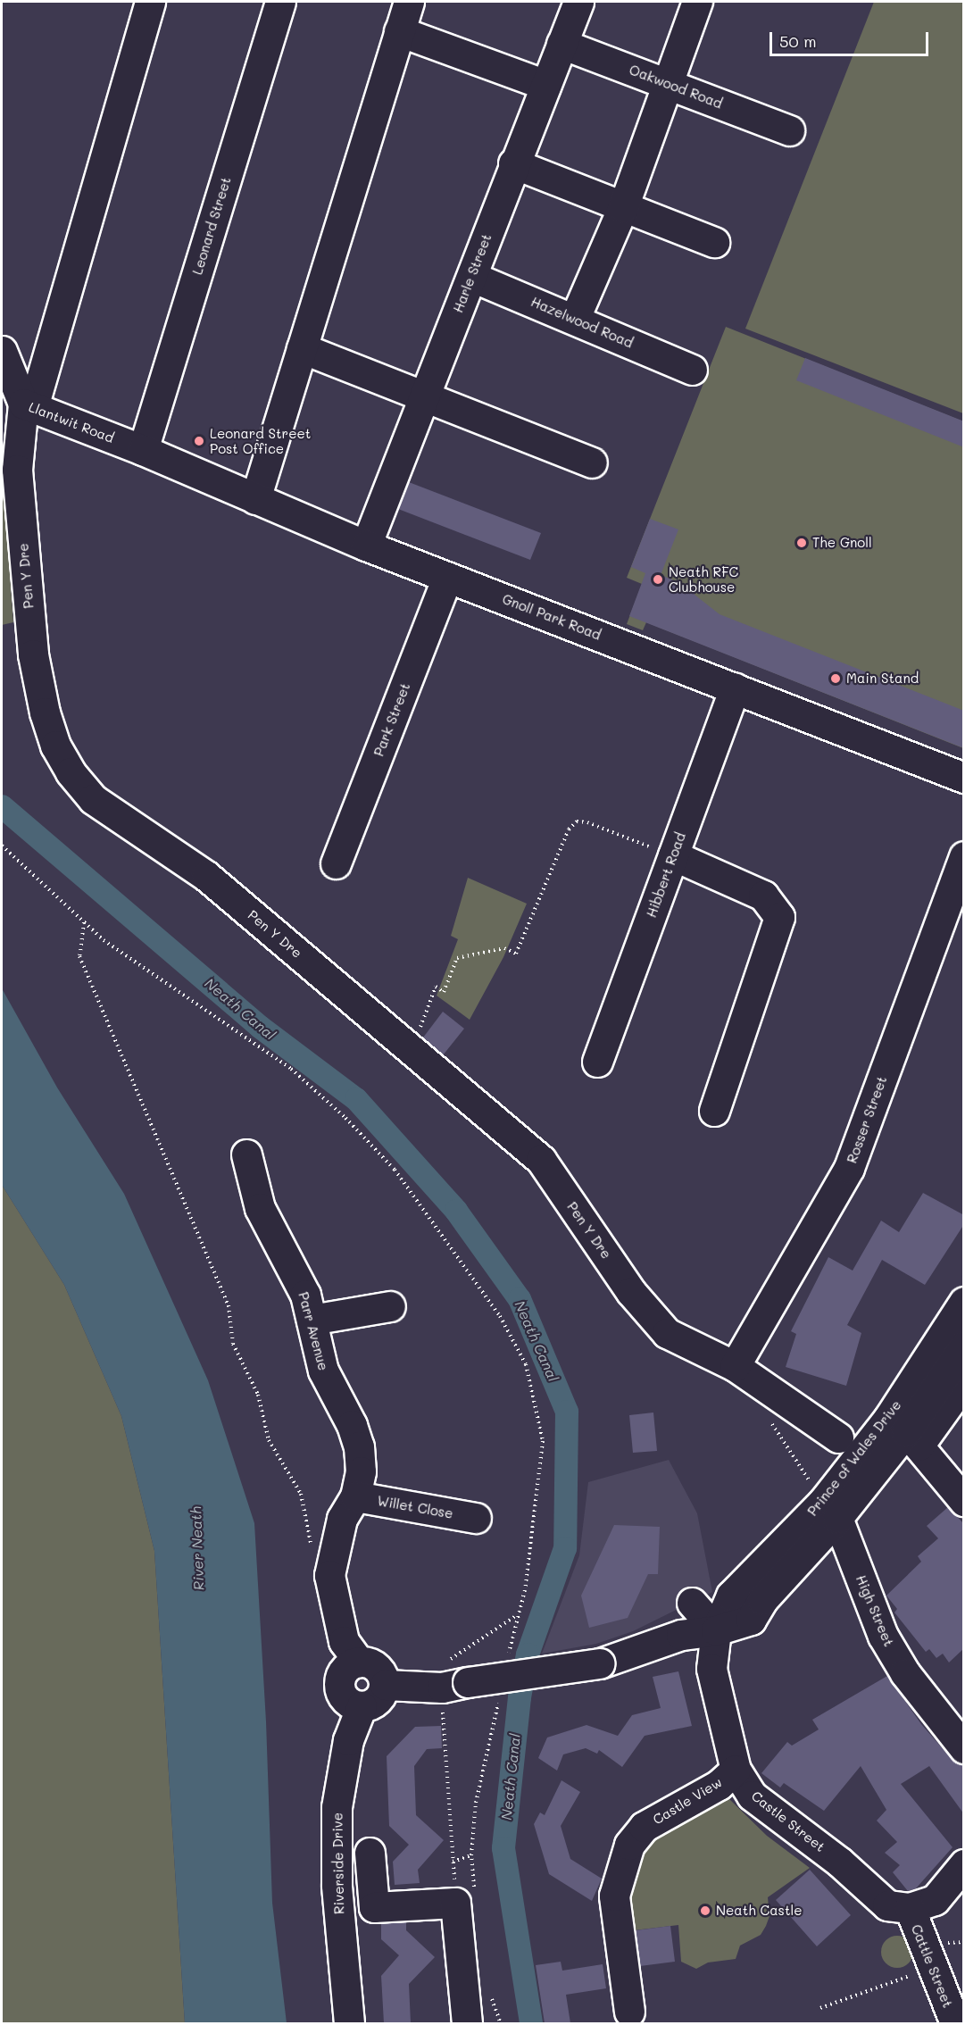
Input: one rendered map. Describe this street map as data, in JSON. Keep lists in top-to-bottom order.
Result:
{
  "streets": {
    "street": [
      "Oakwood Road",
      "Leonard Street",
      "Harle Street",
      "Hazelwood Road",
      "Llantwit Road",
      "Pen Y Dre",
      "Gnoll Park Road",
      "Park Street",
      "Hibbert Road",
      "Rosser Street",
      "Parr Avenue",
      "Prince of Wales Drive",
      "Willet Close",
      "High Street",
      "Castle View",
      "Castle Street",
      "Riverside Drive",
      "Cattle Street"
    ]
  },
  "crossings": [
    ["Oakwood Road", "Harle Street"],
    ["Leonard Street", "Llantwit Road"],
    ["Leonard Street", "Gnoll Park Road"],
    ["Harle Street", "Hazelwood Road"],
    ["Harle Street", "Gnoll Park Road"],
    ["Llantwit Road", "Pen Y Dre"],
    ["Llantwit Road", "Gnoll Park Road"],
    ["Pen Y Dre", "Rosser Street"],
    ["Gnoll Park Road", "Park Street"],
    ["Gnoll Park Road", "Hibbert Road"],
    ["Parr Avenue", "Willet Close"],
    ["Parr Avenue", "Riverside Drive"],
    ["Prince of Wales Drive", "High Street"],
    ["Prince of Wales Drive", "Castle Street"],
    ["Castle View", "Castle Street"],
    ["Castle Street", "Cattle Street"]
  ],
  "water": ["Neath Canal", "River Neath"],
  "places": [
    "Leonard Street Post Office",
    "The Gnoll",
    "Neath RFC Clubhouse",
    "Main Stand",
    "Neath Castle"
  ],
  "scale_bar": "50 m"
}
